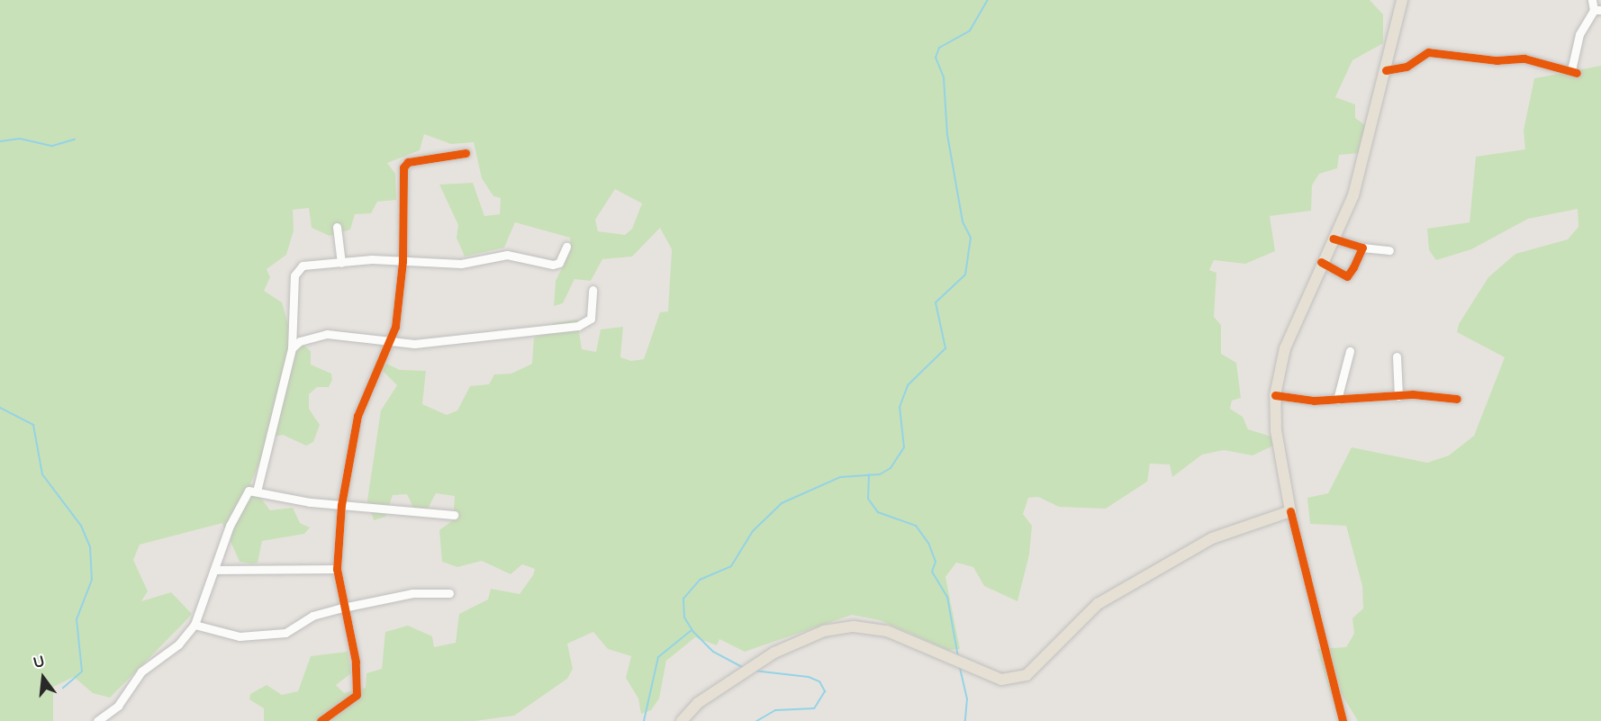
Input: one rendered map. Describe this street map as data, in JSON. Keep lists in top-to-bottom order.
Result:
{
  "north": "top"
}
